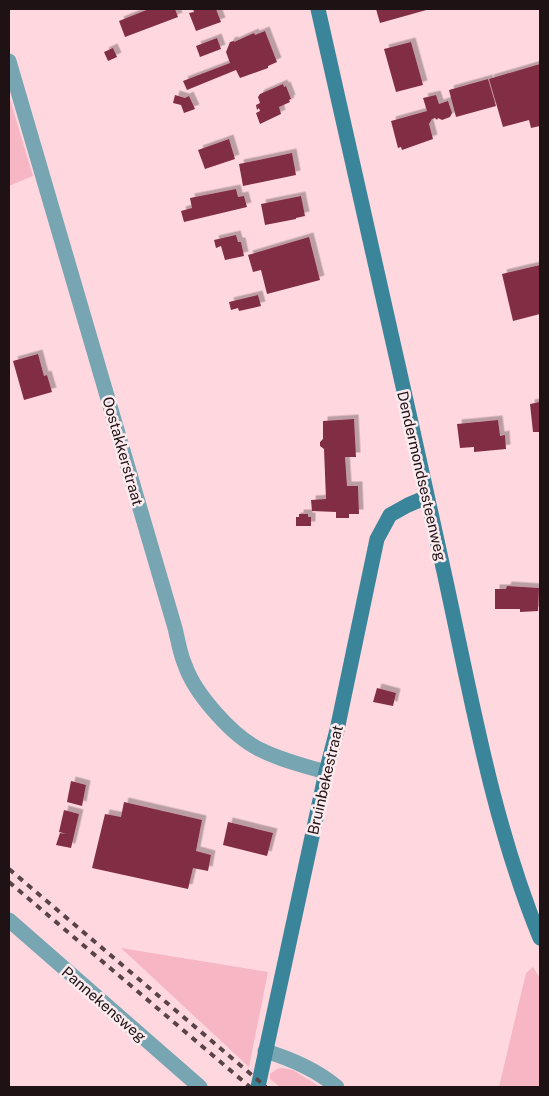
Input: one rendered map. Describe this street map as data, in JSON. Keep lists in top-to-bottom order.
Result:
{
  "streets": {
    "main road": ["Dendermondsesteenweg", "Bruinbekestraat"],
    "street": ["Oostakkerstraat", "Pannekensweg"]
  },
  "crossings": [
    ["Oostakkerstraat", "Bruinbekestraat"],
    ["Dendermondsesteenweg", "Bruinbekestraat"]
  ]
}
